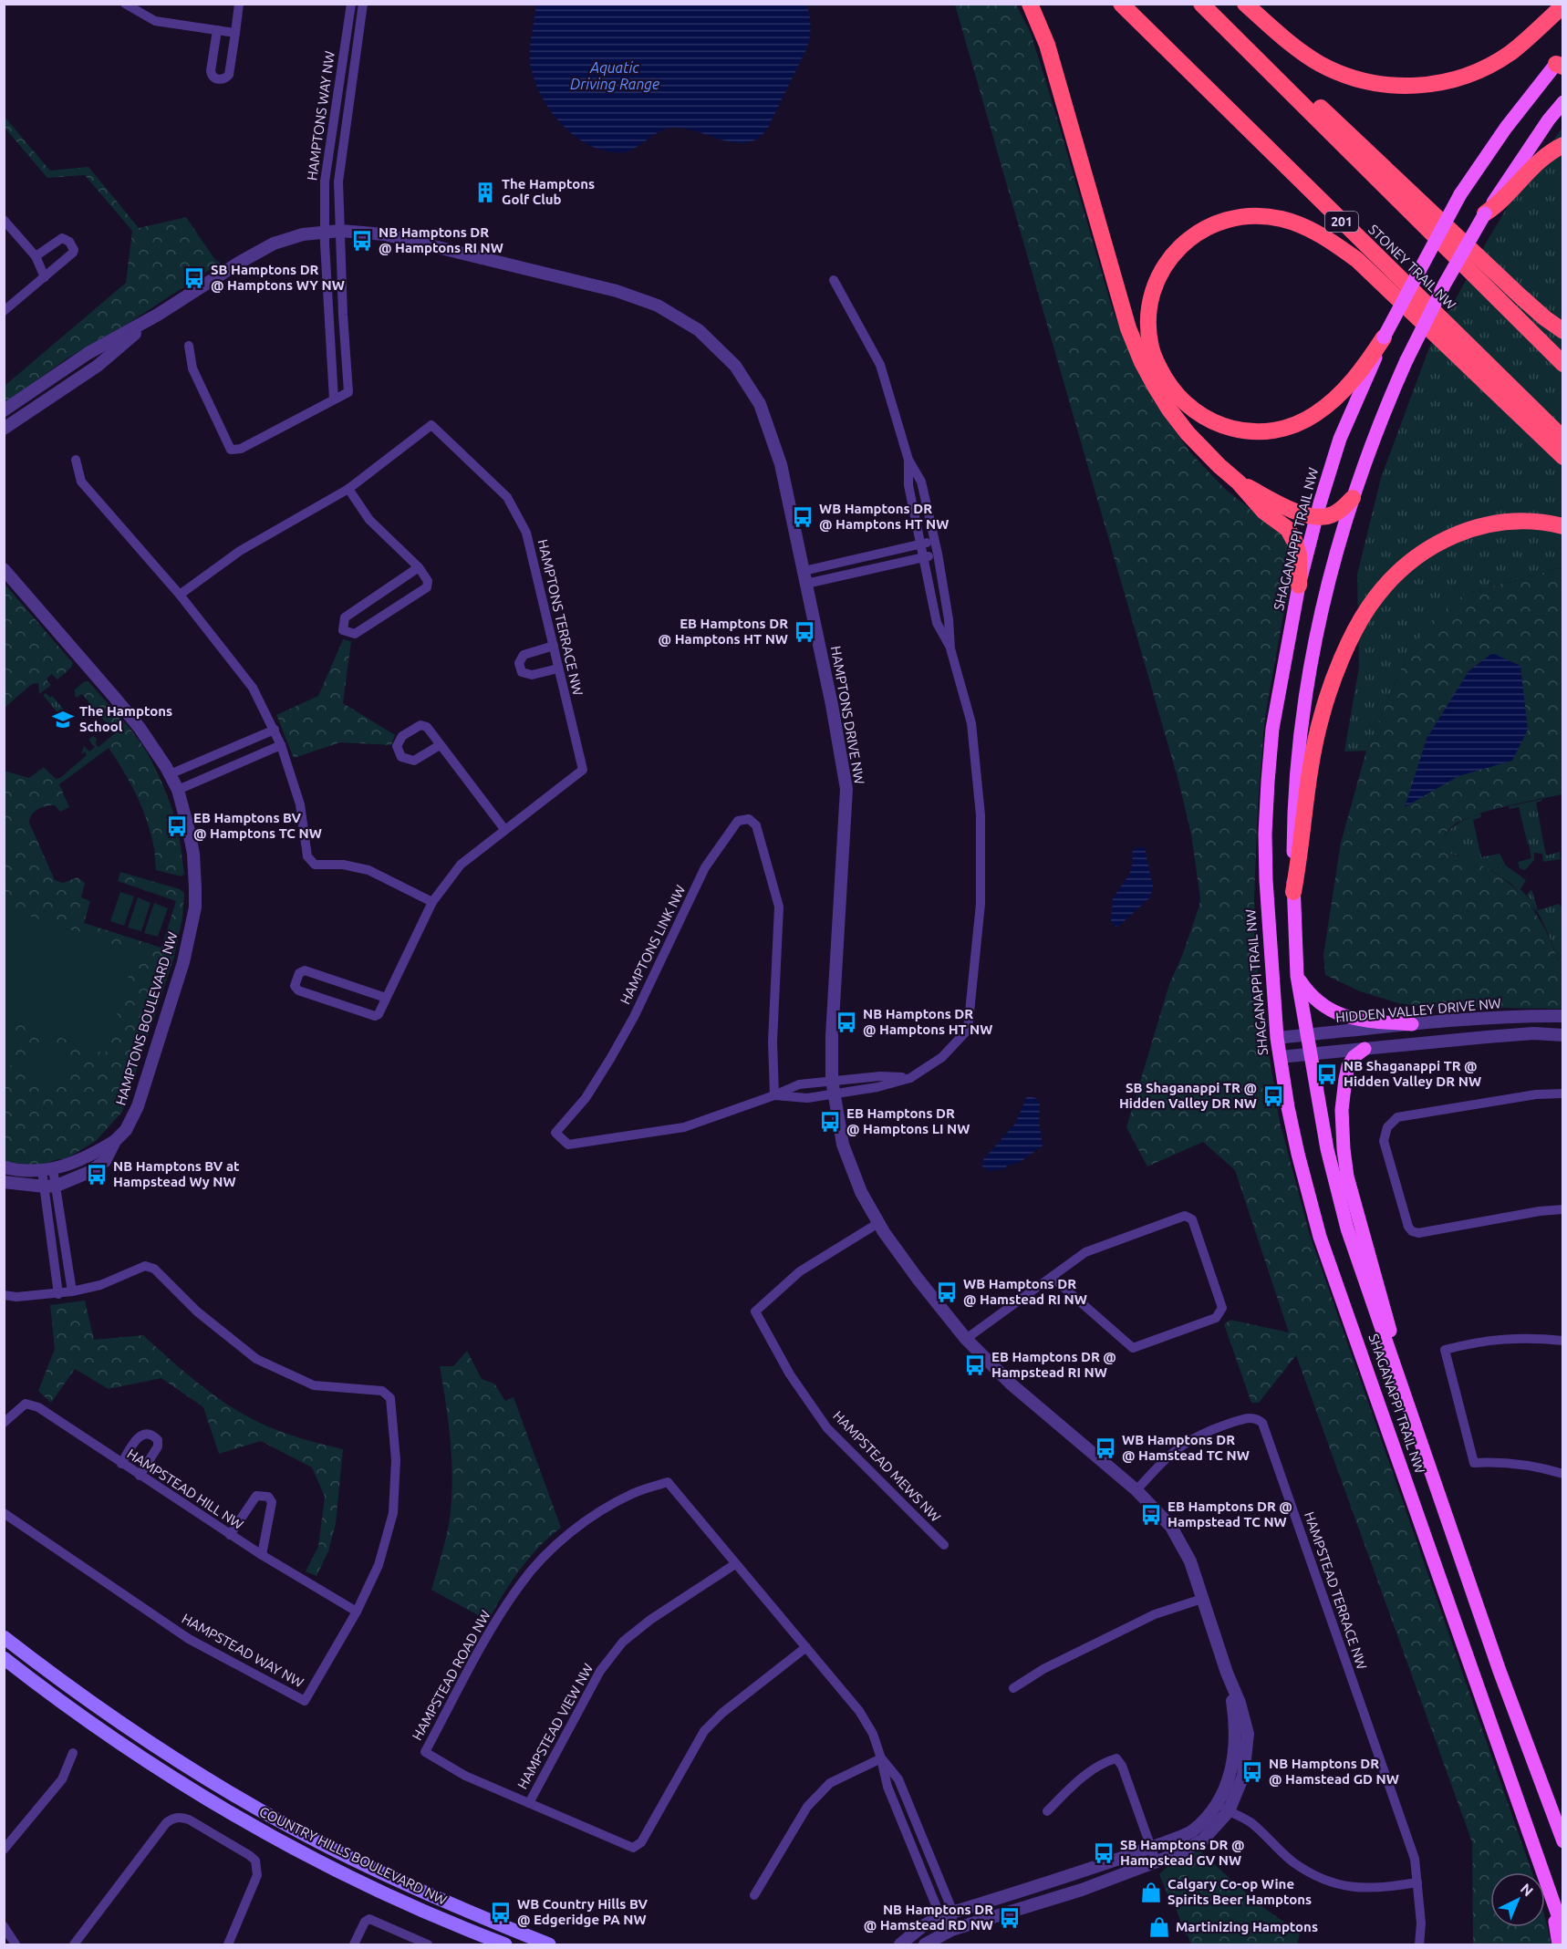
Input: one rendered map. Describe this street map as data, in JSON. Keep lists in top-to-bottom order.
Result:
{
  "streets": {
    "highway": ["201", "STONEY TRAIL NW"],
    "main road": ["SHAGANAPPI TRAIL NW", "COUNTRY HILLS BOULEVARD NW"],
    "street": [
      "HAMPTONS WAY NW",
      "HAMPTONS TERRACE NW",
      "HAMPTONS DRIVE NW",
      "HAMPTONS LINK NW",
      "HIDDEN VALLEY DRIVE NW",
      "HAMPTONS BOULEVARD NW",
      "HAMPSTEAD MEWS NW",
      "HAMPSTEAD HILL NW",
      "HAMPSTEAD TERRACE NW",
      "HAMPSTEAD WAY NW",
      "HAMPSTEAD ROAD NW",
      "HAMPSTEAD VIEW NW"
    ]
  },
  "crossings": [
    ["HAMPTONS WAY NW", "HAMPTONS DRIVE NW"],
    ["SHAGANAPPI TRAIL NW", "HIDDEN VALLEY DRIVE NW"],
    ["HAMPTONS DRIVE NW", "HAMPTONS LINK NW"],
    ["HAMPTONS DRIVE NW", "HAMPSTEAD MEWS NW"],
    ["HAMPTONS DRIVE NW", "HAMPSTEAD TERRACE NW"],
    ["HAMPTONS DRIVE NW", "HAMPSTEAD ROAD NW"],
    ["HAMPSTEAD HILL NW", "HAMPSTEAD WAY NW"],
    ["HAMPSTEAD ROAD NW", "HAMPSTEAD VIEW NW"]
  ],
  "water": ["Aquatic Driving Range"],
  "places": {
    "building": ["The Hamptons Golf Club"],
    "bus stop": [
      "NB Hamptons DR @ Hamptons RI NW",
      "SB Hamptons DR @ Hamptons WY NW",
      "WB Hamptons DR @ Hamptons HT NW",
      "EB Hamptons DR @ Hamptons HT NW",
      "EB Hamptons BV @ Hamptons TC NW",
      "NB Hamptons DR @ Hamptons HT NW",
      "NB Shaganappi TR @ Hidden Valley DR NW",
      "SB Shaganappi TR @ Hidden Valley DR NW",
      "EB Hamptons DR @ Hamptons LI NW",
      "NB Hamptons BV at Hampstead Wy NW",
      "WB Hamptons DR @ Hamstead RI NW",
      "EB Hamptons DR @ Hampstead RI NW",
      "WB Hamptons DR @ Hamstead TC NW",
      "EB Hamptons DR @ Hampstead TC NW",
      "NB Hamptons DR @ Hamstead GD NW",
      "SB Hamptons DR @ Hampstead GV NW",
      "WB Country Hills BV @ Edgeridge PA NW",
      "NB Hamptons DR @ Hamstead RD NW"
    ],
    "school or university": ["The Hamptons School"],
    "shop": ["Calgary Co-op Wine Spirits Beer Hamptons", "Martinizing Hamptons"]
  },
  "north": "top right"
}
